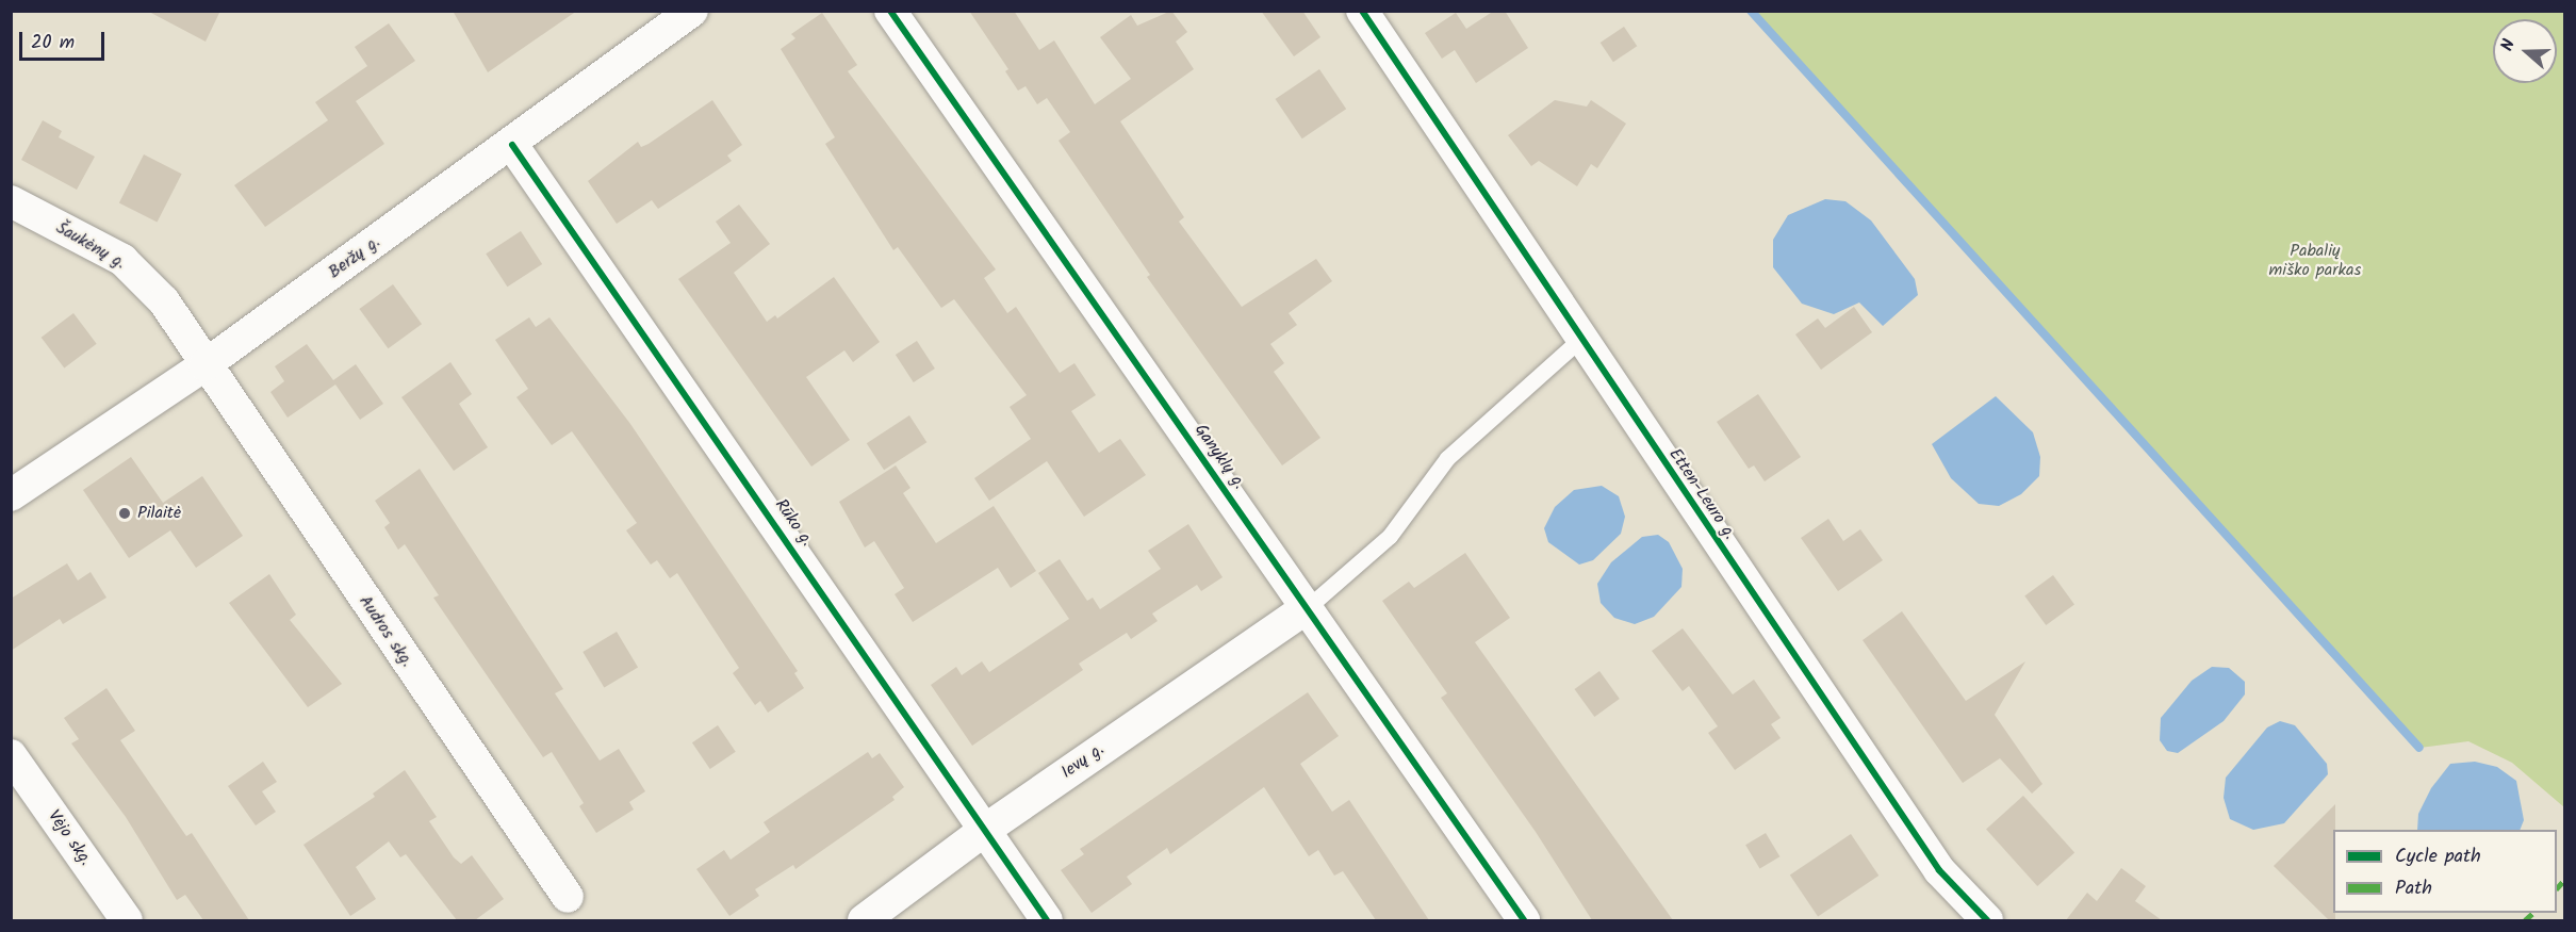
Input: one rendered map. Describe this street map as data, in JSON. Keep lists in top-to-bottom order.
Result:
{
  "streets": {
    "street": [
      "Šaukėnų g.",
      "Beržų g.",
      "Ganyklų g.",
      "Etten-Leuro g.",
      "Rūko g.",
      "Audros skg.",
      "Ievų g.",
      "Vėjo skg."
    ]
  },
  "crossings": [
    ["Šaukėnų g.", "Beržų g."],
    ["Šaukėnų g.", "Audros skg."],
    ["Beržų g.", "Rūko g."],
    ["Beržų g.", "Audros skg."],
    ["Ganyklų g.", "Ievų g."],
    ["Rūko g.", "Ievų g."]
  ],
  "parks": ["Pabalių miško parkas"],
  "places": ["Pilaitė"],
  "legend": ["Cycle path", "Path"],
  "scale_bar": "20 m",
  "north": "left"
}
